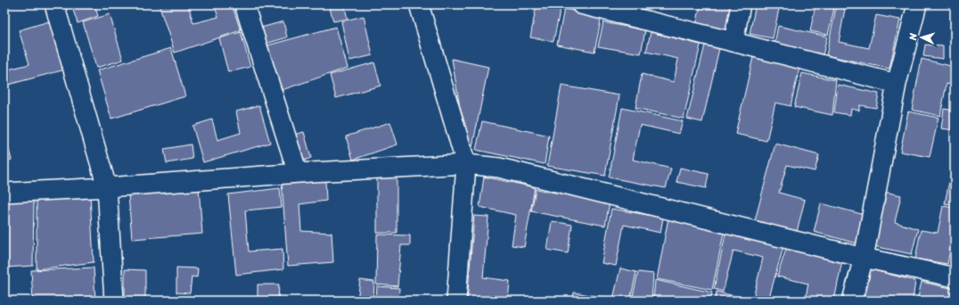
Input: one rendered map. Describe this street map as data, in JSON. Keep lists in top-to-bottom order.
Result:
{
  "north": "left"
}
